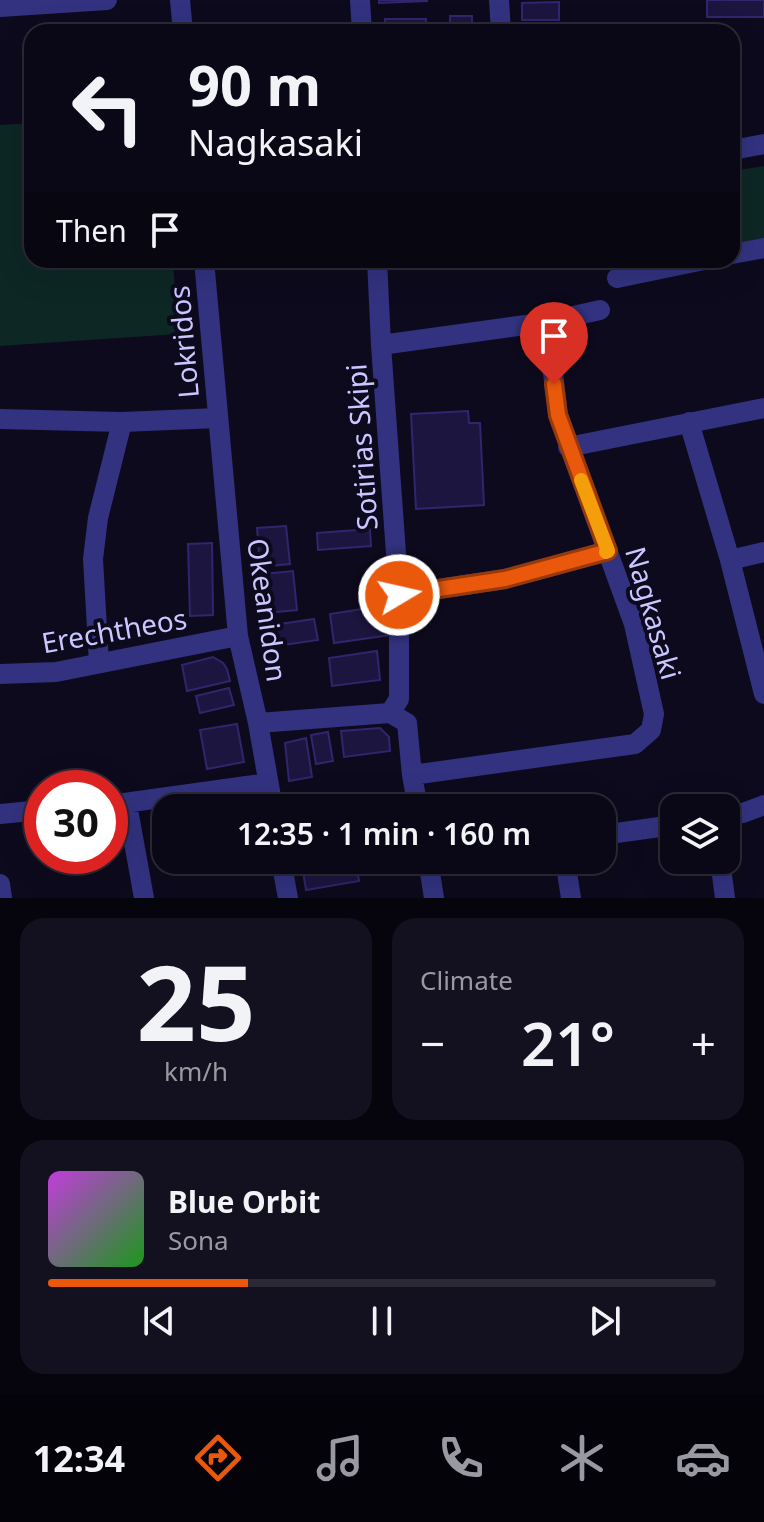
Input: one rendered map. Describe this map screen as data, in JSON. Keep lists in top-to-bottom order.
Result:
{
  "streets": {
    "street": [
      "Lokridos",
      "Sotirias Skipi",
      "Okeanidon",
      "Nagkasaki",
      "Erechtheos"
    ]
  },
  "crossings": [
    ["Lokridos", "Okeanidon"],
    ["Okeanidon", "Erechtheos"]
  ],
  "page": {
    "turn": ["90 m", "Nagkasaki"],
    "then": "Then",
    "limit": "30",
    "trip": "12:35 · 1 min · 160 m",
    "tile": [
      ["25", "km/h"],
      "Climate"
    ],
    "heat": ["−", "21°", "+"],
    "song": ["Blue Orbit", "Sona"],
    "tabs": "12:34"
  }
}
